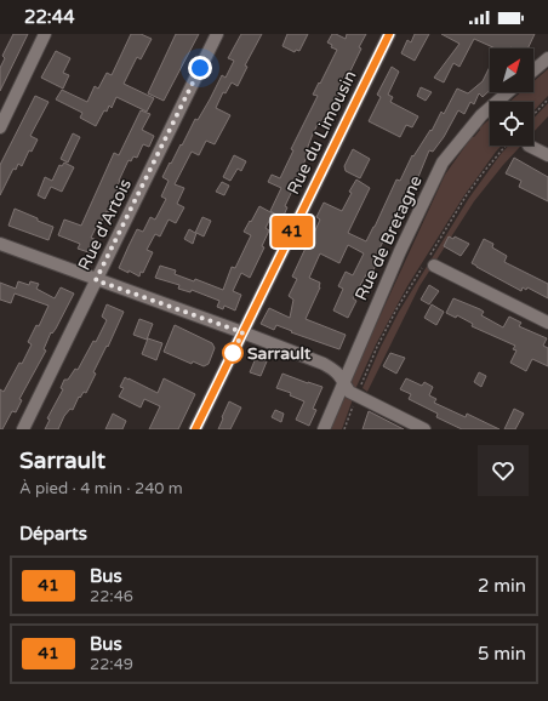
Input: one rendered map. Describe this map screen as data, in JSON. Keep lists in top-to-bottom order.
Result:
{
  "streets": {
    "street": ["Rue du Limousin", "Rue d'Artois", "Rue de Bretagne"]
  },
  "places": ["Sarrault"],
  "lines": ["bus line 41"],
  "north": "top right",
  "page": {
    "status": "22:44",
    "on_map": "41",
    "heading": [
      ["Sarrault", "À pied · 4 min · 240 m"],
      "Départs"
    ],
    "list": [
      {
        "mark": "41",
        "name": "Bus",
        "note": "22:46",
        "value": "2 min"
      },
      {
        "mark": "41",
        "name": "Bus",
        "note": "22:49",
        "value": "5 min"
      }
    ]
  }
}
